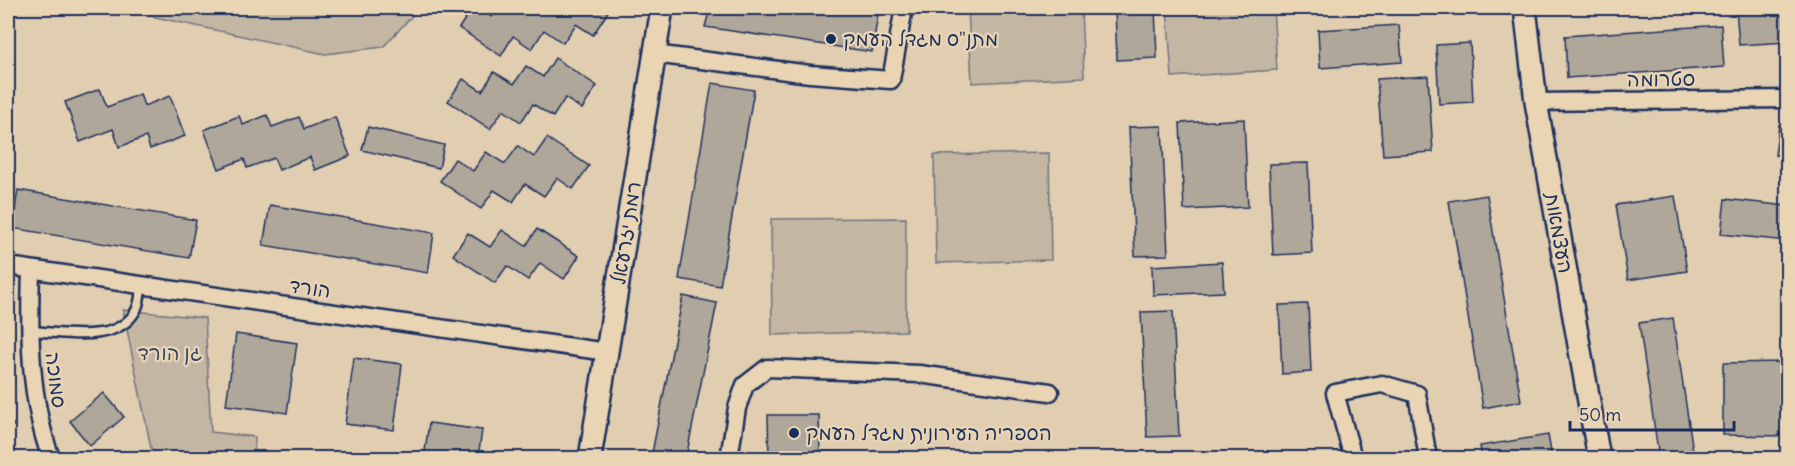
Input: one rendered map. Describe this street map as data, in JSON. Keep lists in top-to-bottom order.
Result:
{
  "streets": {
    "street": [
      "סטרומה",
      "רמת יזרעאל",
      "העצמאות",
      "הורד",
      "סמוכה"
    ]
  },
  "crossings": [
    ["סטרומה", "העצמאות"],
    ["רמת יזרעאל", "הורד"],
    ["הורד", "סמוכה"]
  ],
  "parks": ["גן הורד"],
  "places": ["מתנ\"ס מגדל העמק", "הספריה העירונית מגדל העמק"],
  "scale_bar": "50 m"
}
